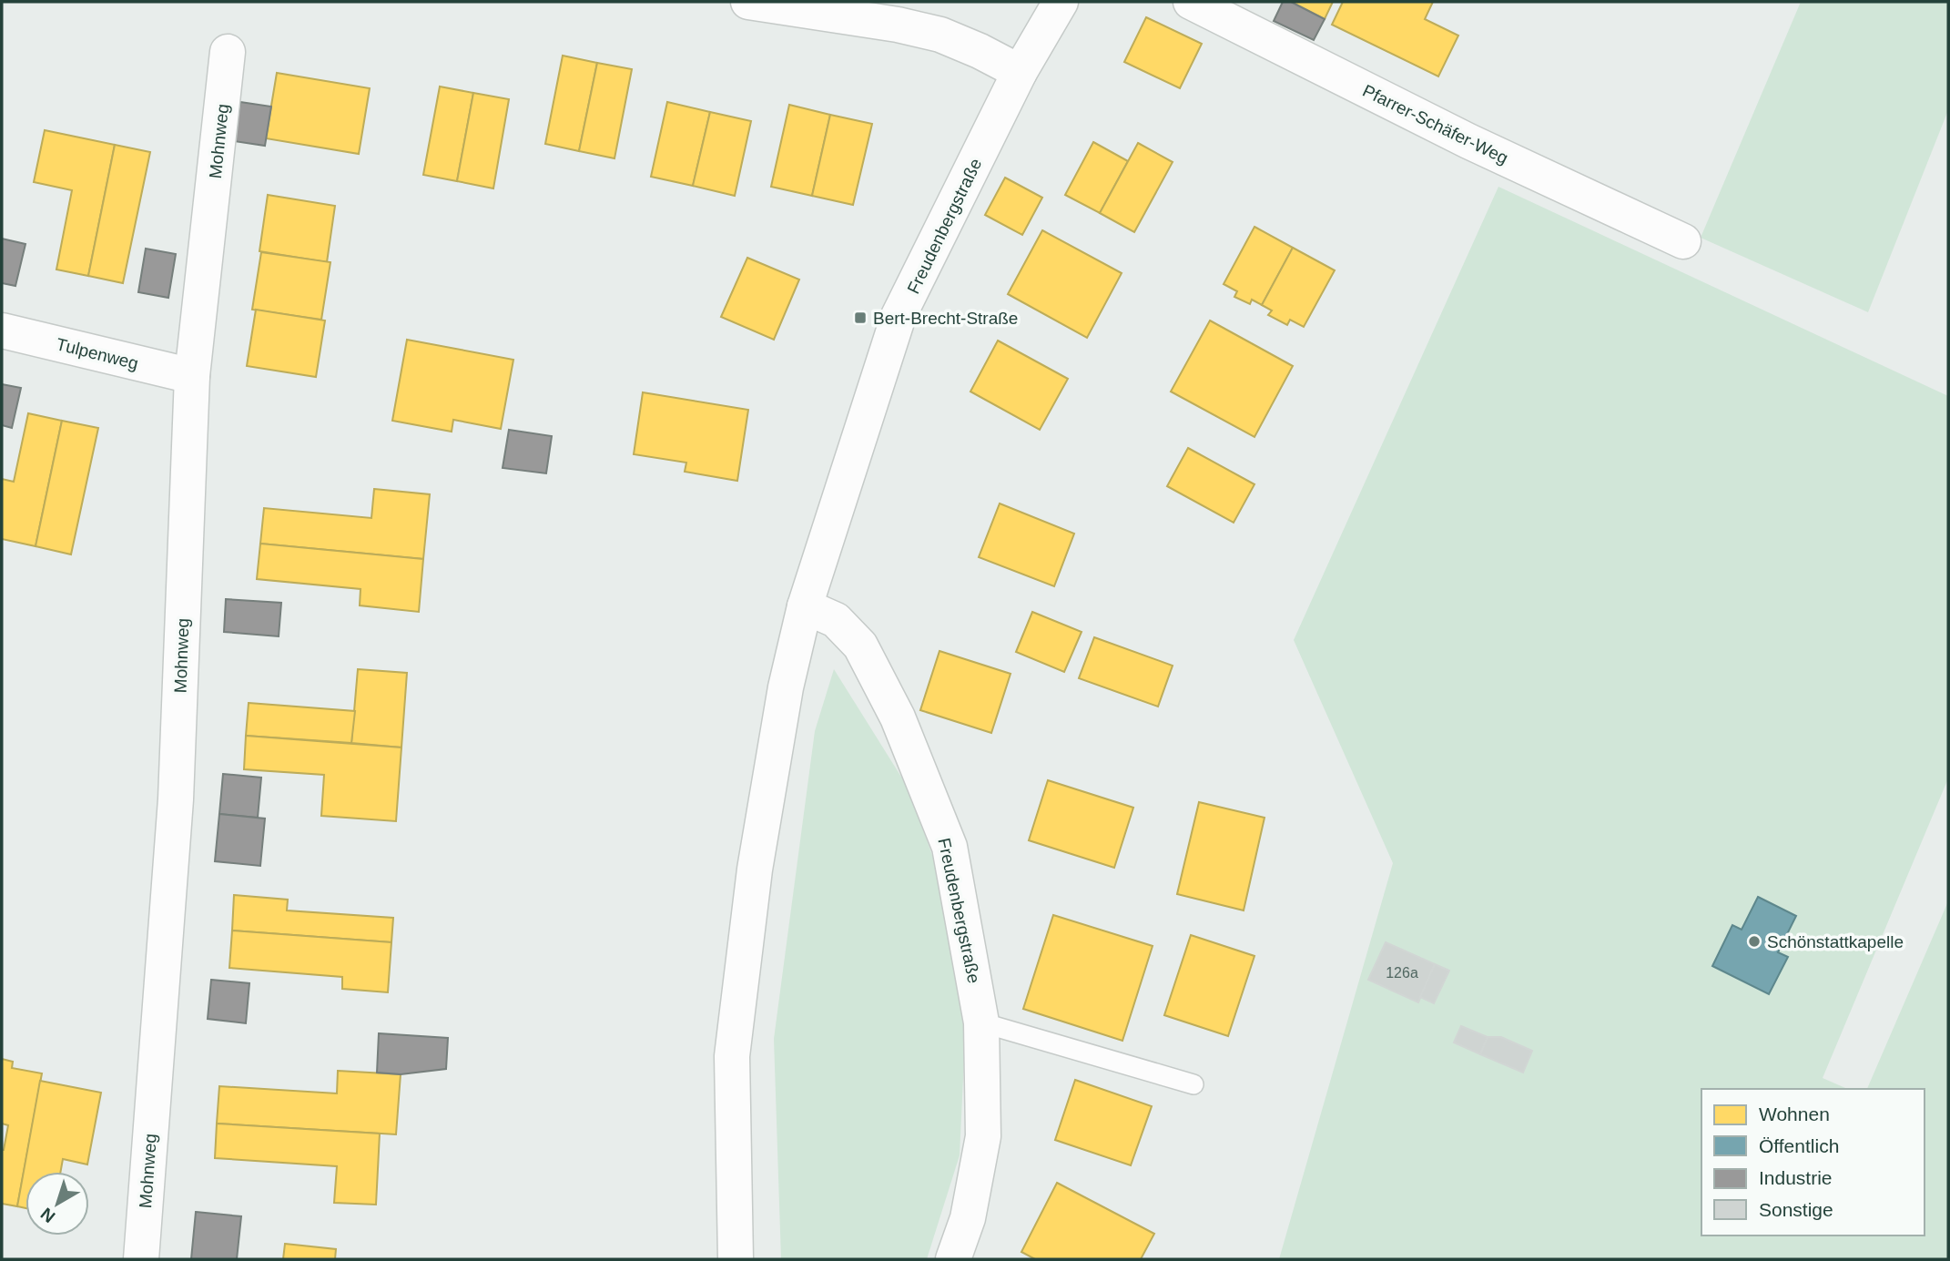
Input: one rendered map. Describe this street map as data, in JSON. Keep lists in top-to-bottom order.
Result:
{
  "streets": {
    "street": [
      "Pfarrer-Schäfer-Weg",
      "Mohnweg",
      "Freudenbergstraße",
      "Tulpenweg"
    ]
  },
  "crossings": [
    ["Mohnweg", "Tulpenweg"]
  ],
  "places": {
    "transit": ["Bert-Brecht-Straße"],
    "other": ["Schönstattkapelle"]
  },
  "house_numbers": ["126a"],
  "legend": [
    "Wohnen",
    "Öffentlich",
    "Industrie",
    "Sonstige"
  ],
  "north": "bottom left"
}
